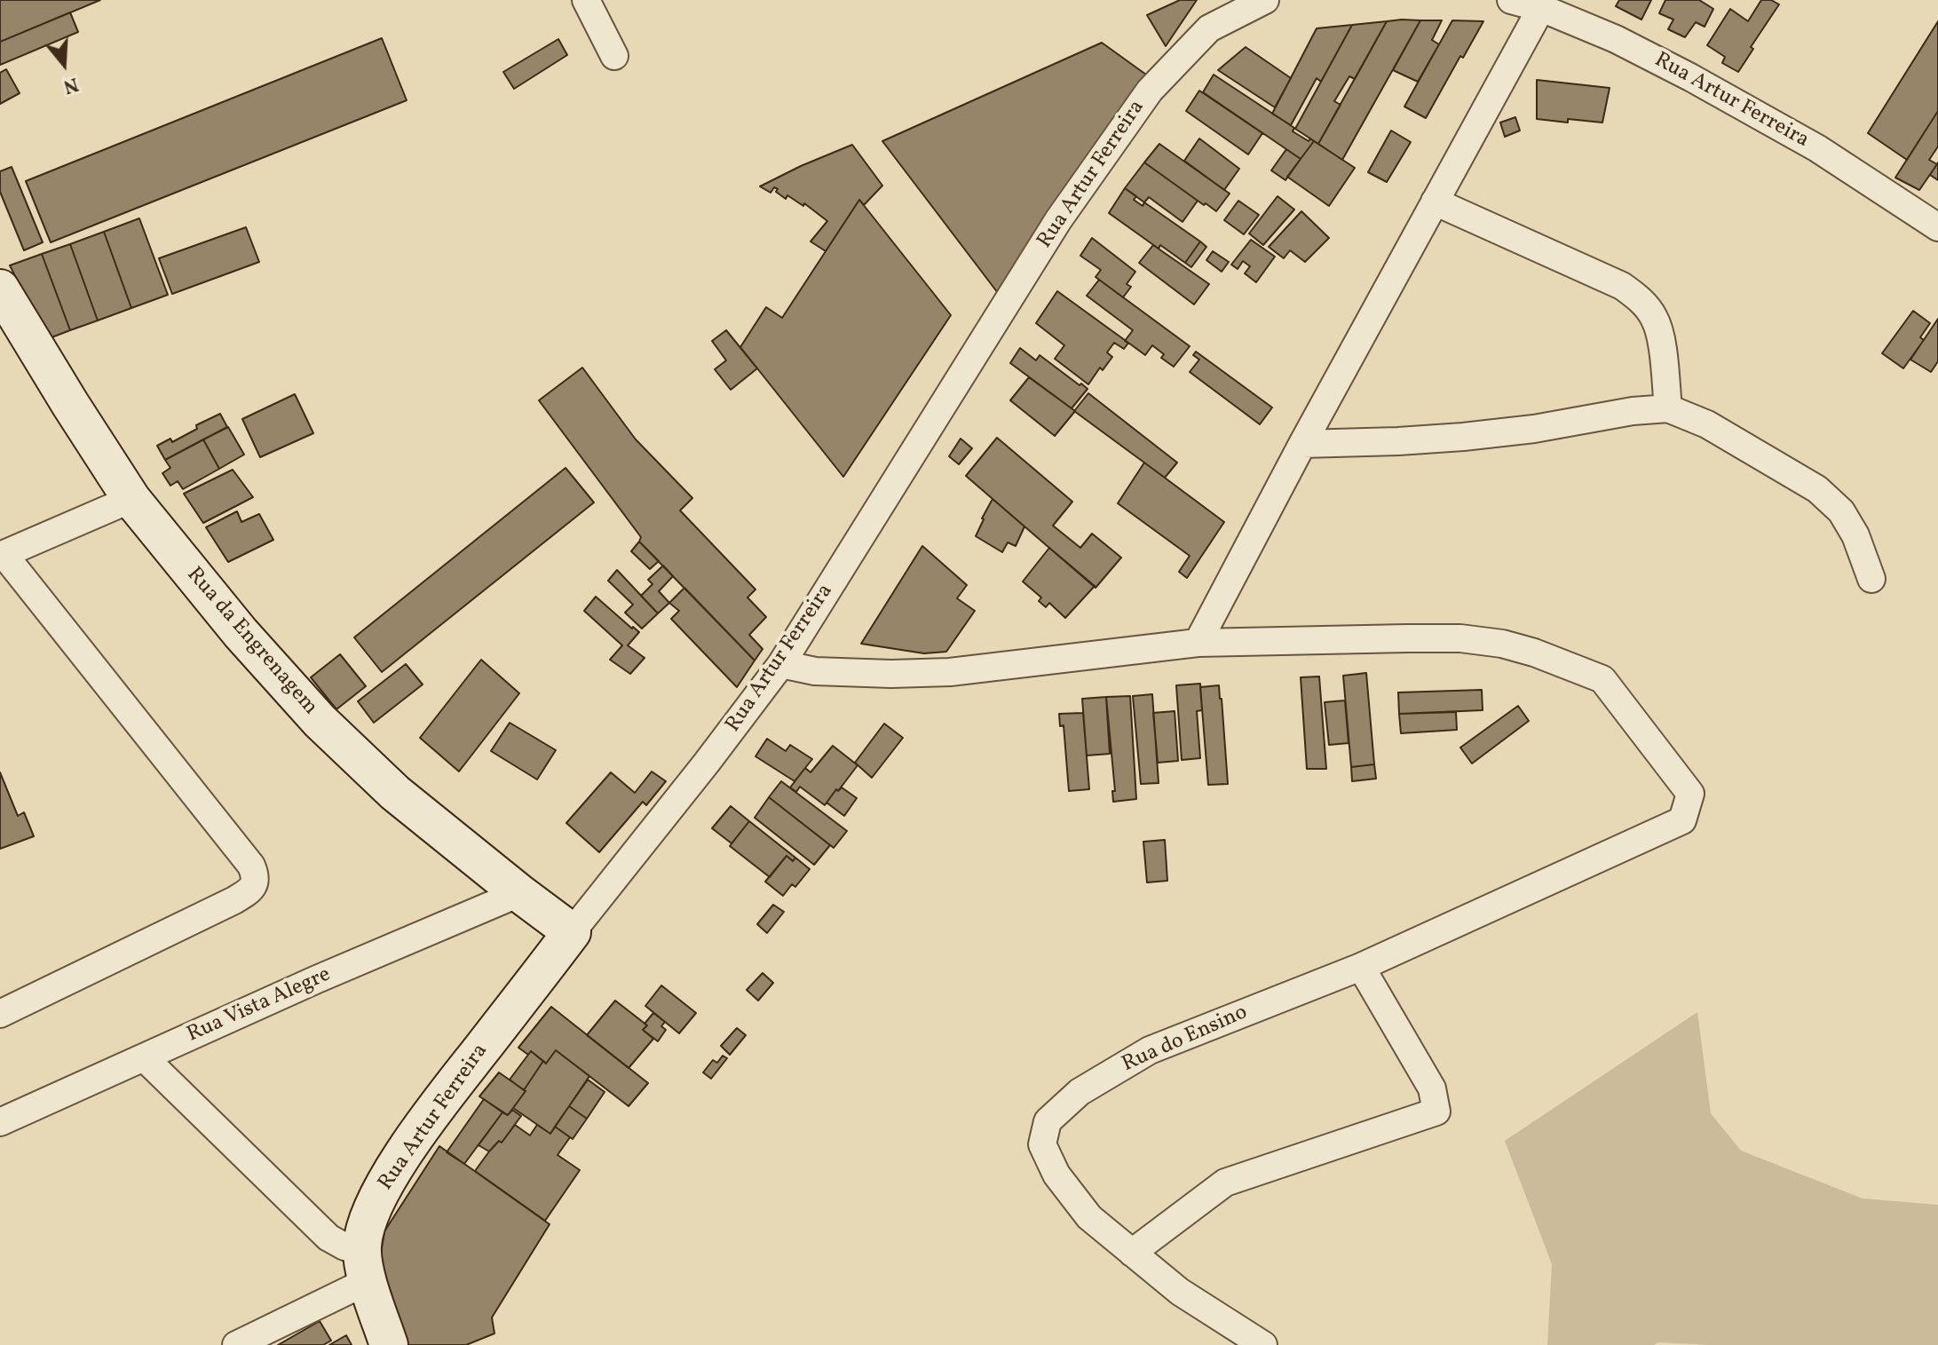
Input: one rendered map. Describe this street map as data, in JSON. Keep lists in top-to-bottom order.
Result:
{
  "streets": {
    "street": [
      "Rua Artur Ferreira",
      "Rua da Engrenagem",
      "Rua Vista Alegre",
      "Rua do Ensino"
    ]
  },
  "crossings": [
    ["Rua Artur Ferreira", "Rua da Engrenagem"],
    ["Rua da Engrenagem", "Rua Vista Alegre"]
  ],
  "north": "bottom"
}
